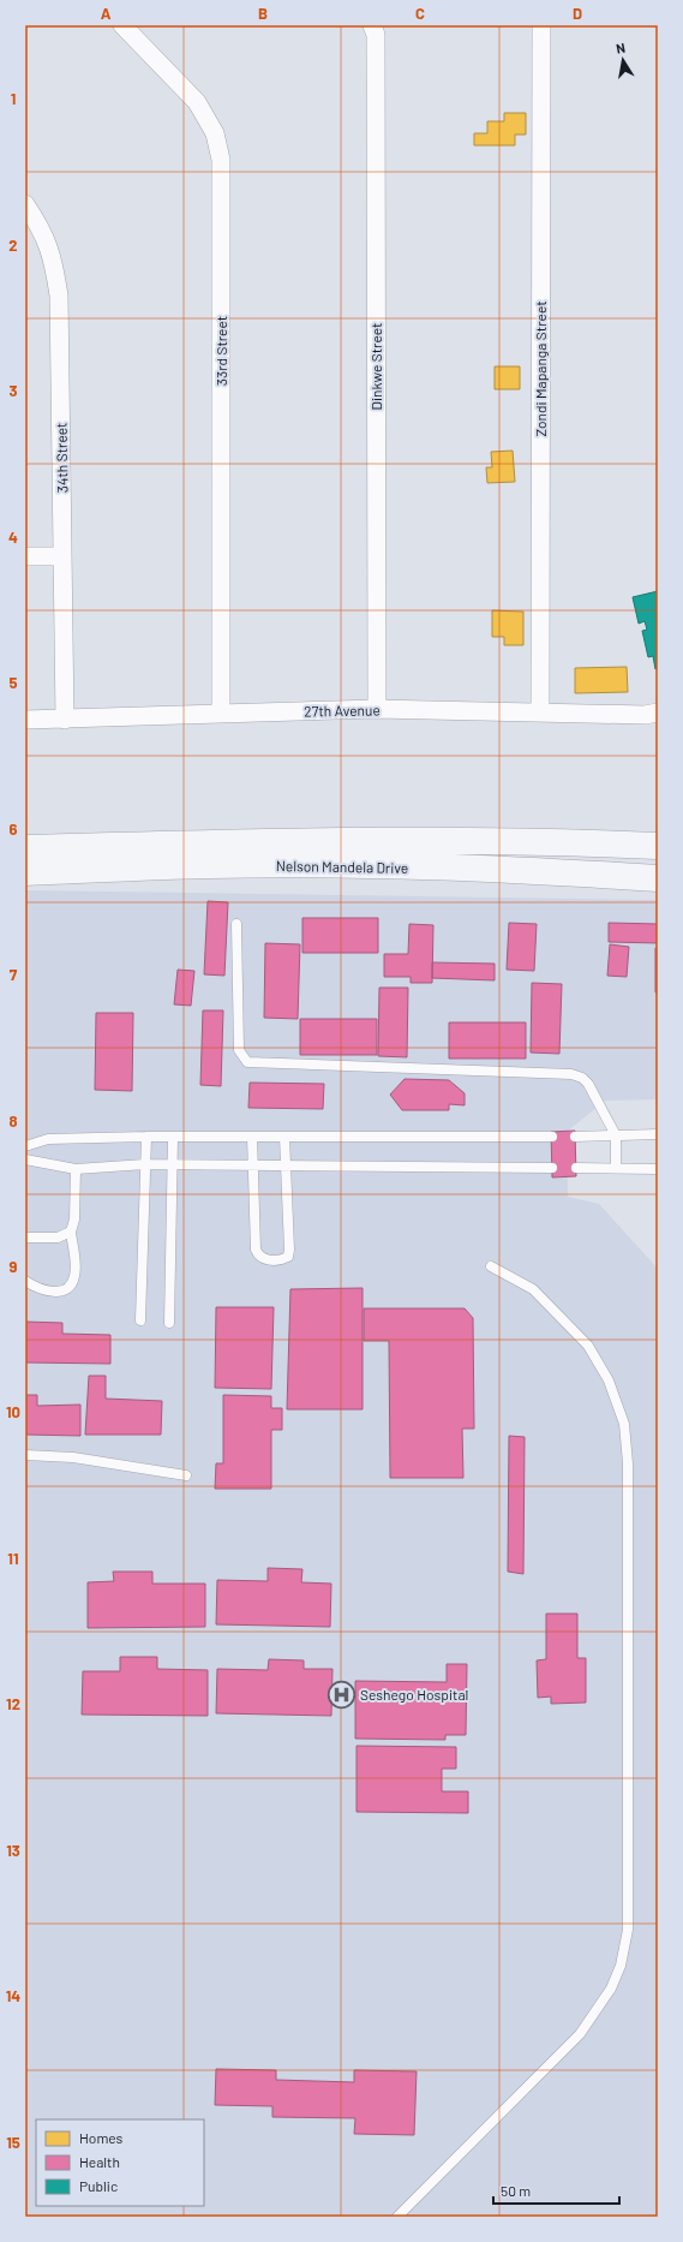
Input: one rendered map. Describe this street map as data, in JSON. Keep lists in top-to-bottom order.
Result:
{
  "streets": {
    "main road": ["Nelson Mandela Drive"],
    "street": [
      "33rd Street",
      "Dinkwe Street",
      "Zondi Mapanga Street",
      "34th Street",
      "27th Avenue"
    ]
  },
  "crossings": [
    ["33rd Street", "27th Avenue"],
    ["Dinkwe Street", "27th Avenue"],
    ["Zondi Mapanga Street", "27th Avenue"],
    ["34th Street", "27th Avenue"]
  ],
  "places": {
    "hospital": ["Seshego Hospital"]
  },
  "legend": ["Homes", "Health", "Public"],
  "scale_bar": "50 m",
  "north": "top",
  "grid": {
    "columns": [
      "A",
      "B",
      "C",
      "D"
    ],
    "rows": [
      "1",
      "2",
      "3",
      "4",
      "5",
      "6",
      "7",
      "8",
      "9",
      "10",
      "11",
      "12",
      "13",
      "14",
      "15"
    ]
  }
}
